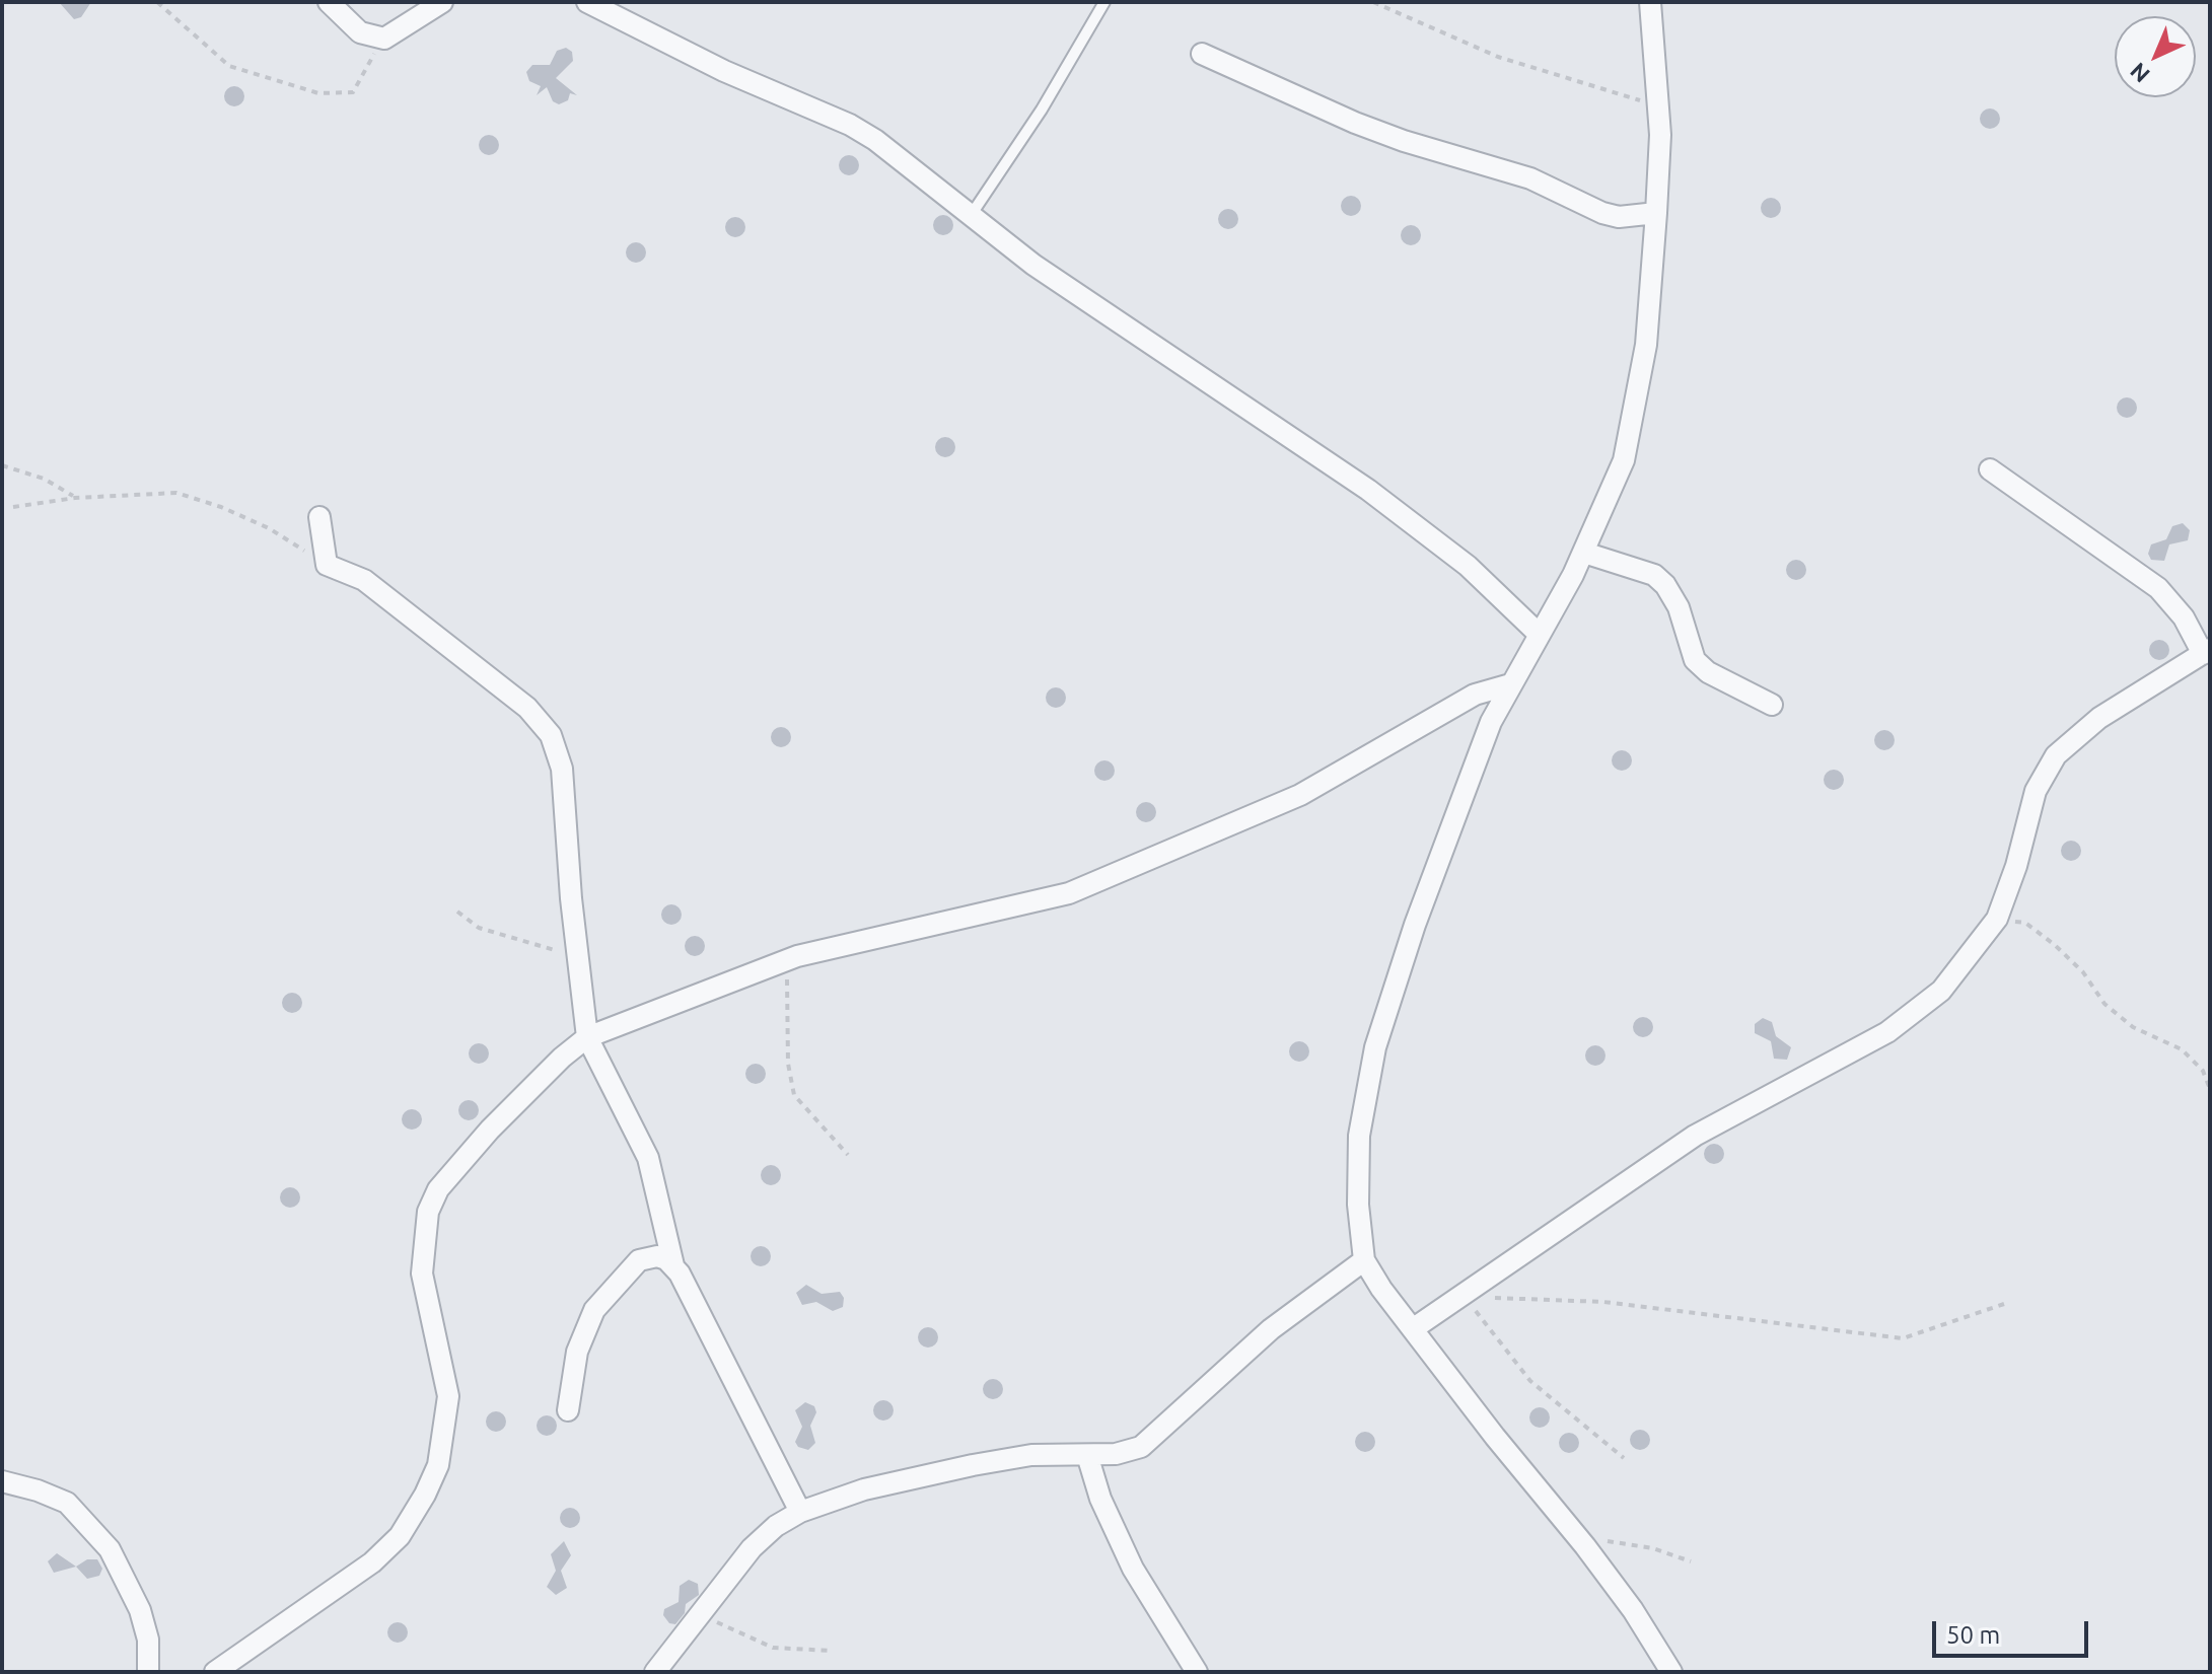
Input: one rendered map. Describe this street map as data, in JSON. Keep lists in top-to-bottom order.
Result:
{
  "scale_bar": "50 m",
  "north": "bottom left"
}
